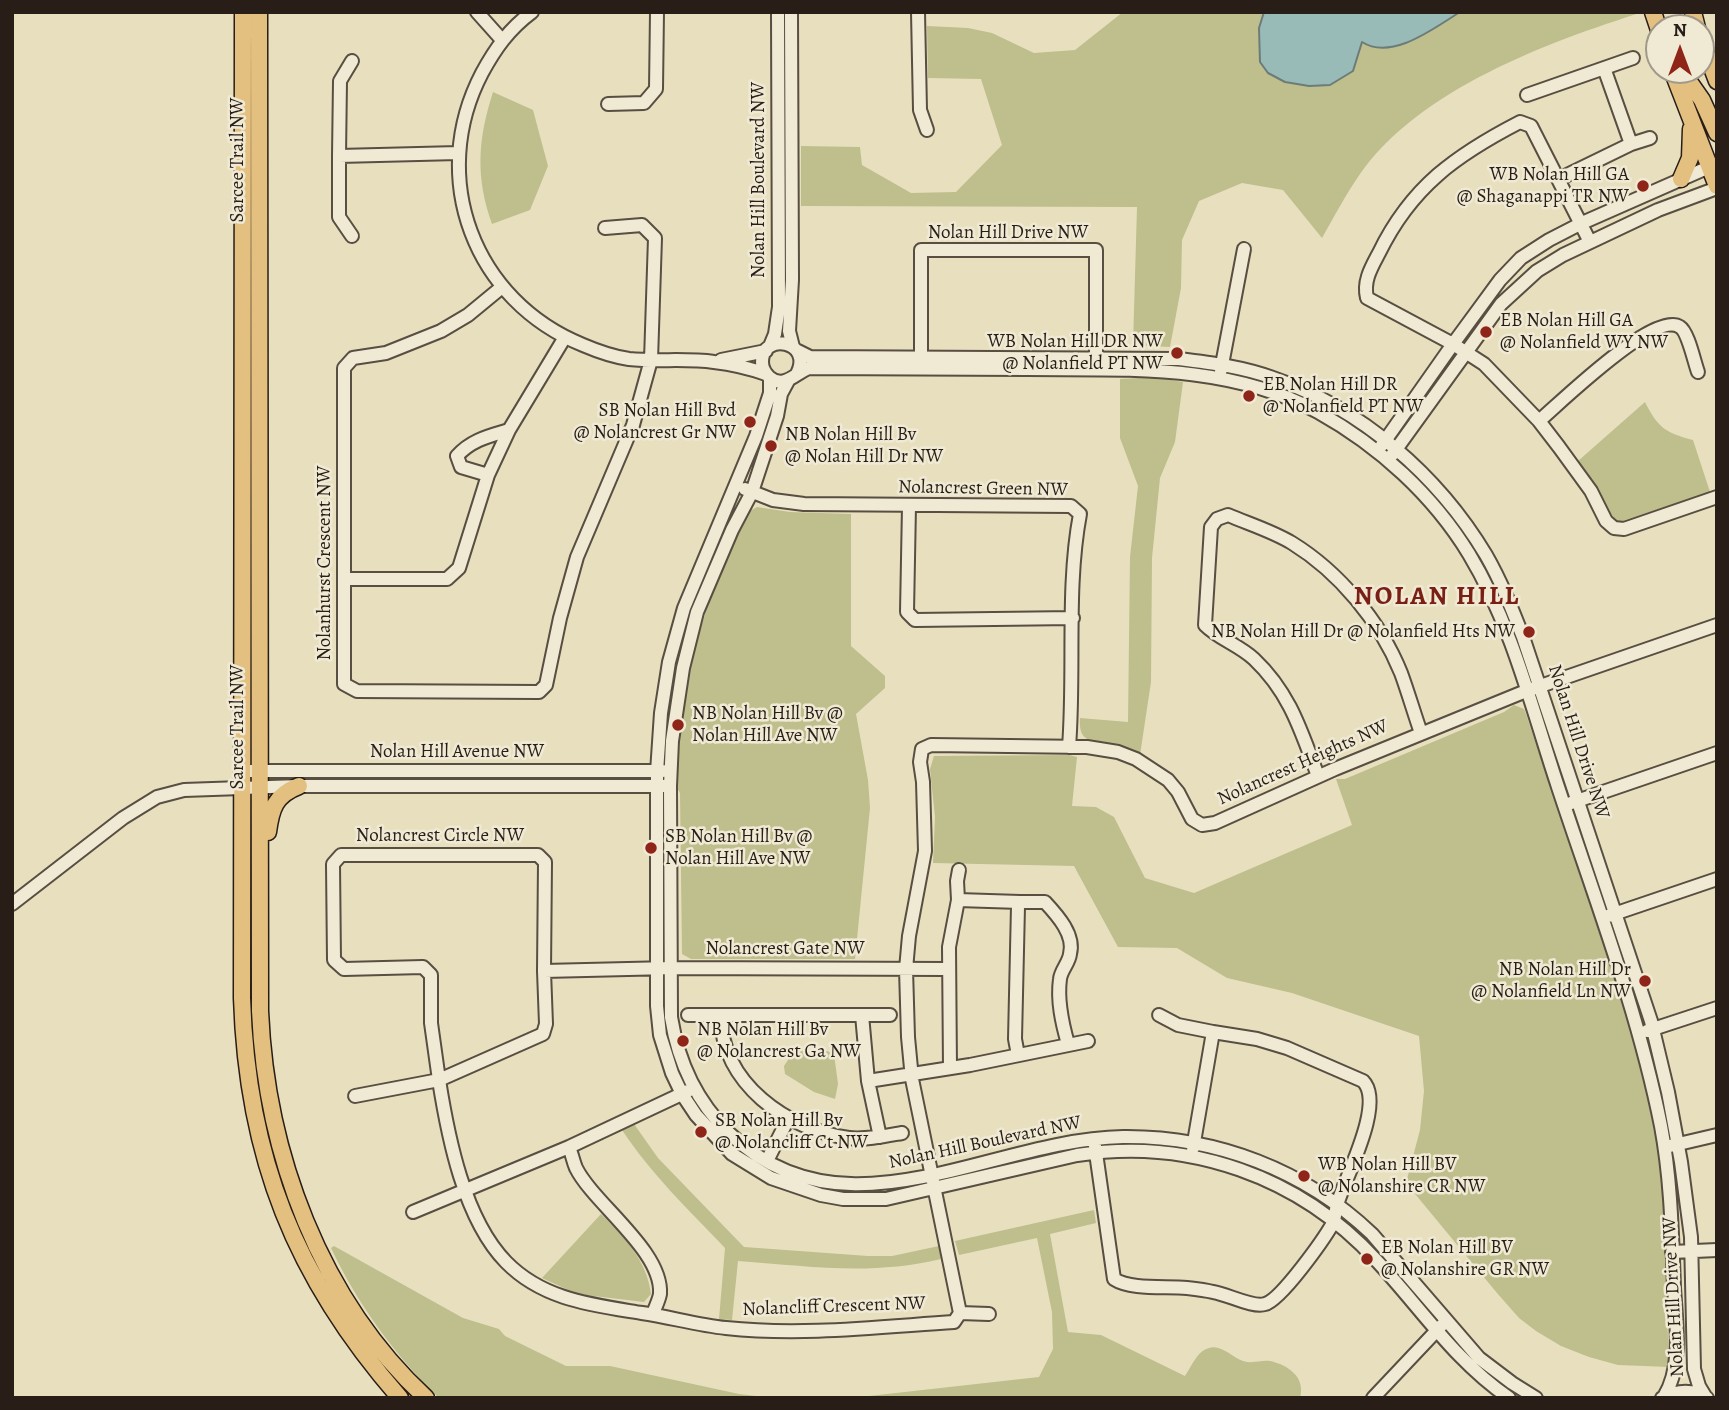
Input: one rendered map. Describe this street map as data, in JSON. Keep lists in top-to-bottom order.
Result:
{
  "streets": {
    "main road": ["Sarcee Trail NW"],
    "street": [
      "Nolan Hill Boulevard NW",
      "Nolan Hill Drive NW",
      "Nolancrest Green NW",
      "Nolanhurst Crescent NW",
      "Nolan Hill Avenue NW",
      "Nolancrest Heights NW",
      "Nolancrest Circle NW",
      "Nolancrest Gate NW",
      "Nolancliff Crescent NW"
    ]
  },
  "crossings": [
    ["Sarcee Trail NW", "Nolan Hill Avenue NW"],
    ["Nolan Hill Boulevard NW", "Nolan Hill Drive NW"],
    ["Nolan Hill Boulevard NW", "Nolancrest Green NW"],
    ["Nolan Hill Boulevard NW", "Nolan Hill Avenue NW"],
    ["Nolan Hill Boulevard NW", "Nolancrest Heights NW"],
    ["Nolan Hill Boulevard NW", "Nolancrest Gate NW"],
    ["Nolan Hill Drive NW", "Nolancrest Heights NW"],
    ["Nolancrest Green NW", "Nolancrest Heights NW"],
    ["Nolancrest Heights NW", "Nolancrest Gate NW"],
    ["Nolancrest Circle NW", "Nolancliff Crescent NW"]
  ],
  "districts": ["NOLAN HILL"],
  "places": [
    "WB Nolan Hill GA @ Shaganappi TR NW",
    "EB Nolan Hill GA @ Nolanfield WY NW",
    "WB Nolan Hill DR NW @ Nolanfield PT NW",
    "EB Nolan Hill DR @ Nolanfield PT NW",
    "SB Nolan Hill Bvd @ Nolancrest Gr NW",
    "NB Nolan Hill Bv @ Nolan Hill Dr NW",
    "NB Nolan Hill Dr @ Nolanfield Hts NW",
    "NB Nolan Hill Bv @ Nolan Hill Ave NW",
    "SB Nolan Hill Bv @ Nolan Hill Ave NW",
    "NB Nolan Hill Dr @ Nolanfield Ln NW",
    "NB Nolan Hill Bv @ Nolancrest Ga NW",
    "SB Nolan Hill Bv @ Nolancliff Ct NW",
    "WB Nolan Hill BV @ Nolanshire CR NW",
    "EB Nolan Hill BV @ Nolanshire GR NW"
  ],
  "north": "top"
}
